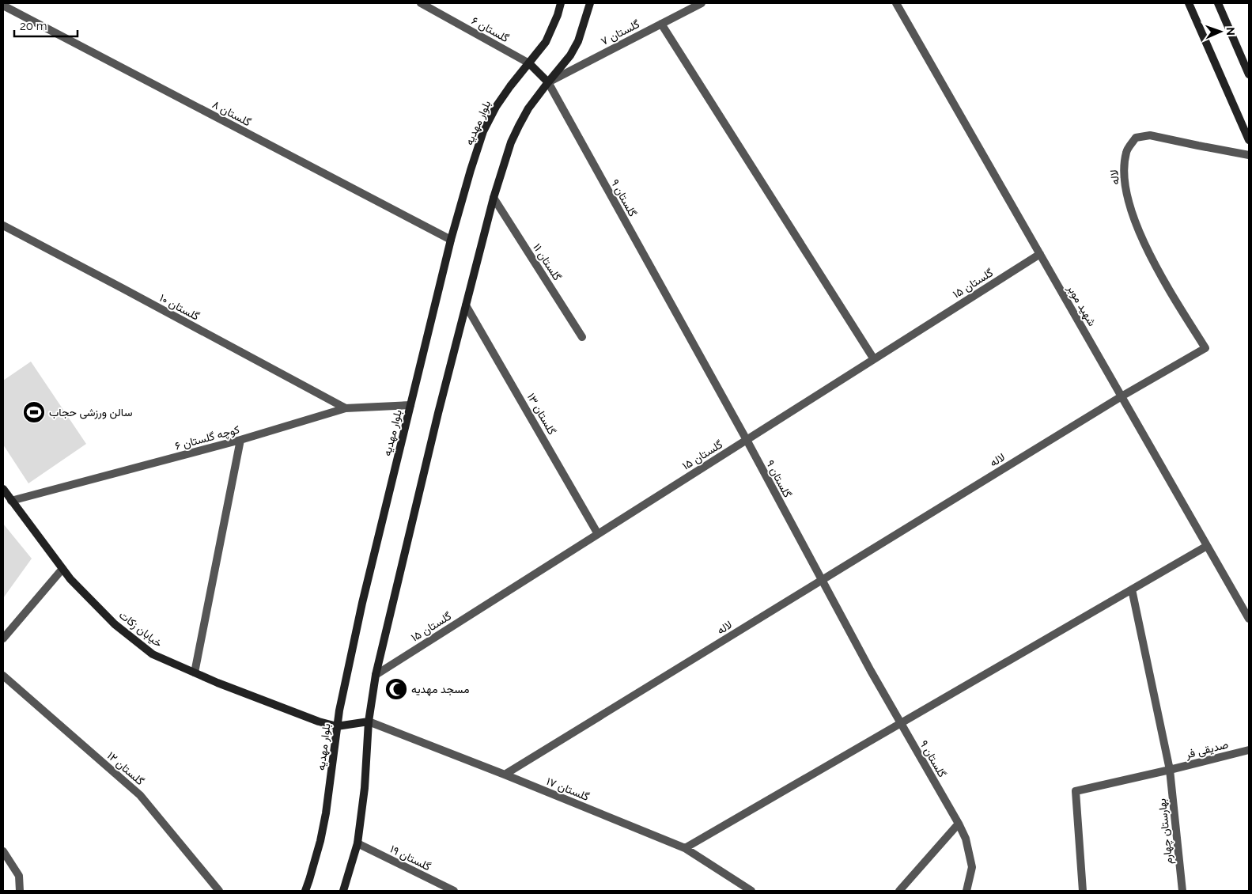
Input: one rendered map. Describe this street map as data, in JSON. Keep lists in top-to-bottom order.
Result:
{
  "streets": {
    "main road": ["بلوار مهدیه", "خیابان زکات"],
    "street": [
      "گلستان ۶",
      "گلستان ۷",
      "گلستان ۸",
      "لاله",
      "گلستان ۹",
      "گلستان ۱۱",
      "گلستان ۱۵",
      "شهید موبر",
      "گلستان ۱۰",
      "گلستان ۱۳",
      "کوچه گلستان ۶",
      "صدیقی فر",
      "گلستان ۱۲",
      "گلستان ۱۷",
      "بهارستان چهارم",
      "گلستان ۱۹"
    ]
  },
  "crossings": [
    ["گلستان ۶", "بلوار مهدیه"],
    ["گلستان ۷", "گلستان ۹"],
    ["گلستان ۸", "بلوار مهدیه"],
    ["بلوار مهدیه", "کوچه گلستان ۶"],
    ["بلوار مهدیه", "خیابان زکات"],
    ["لاله", "گلستان ۹"],
    ["لاله", "شهید موبر"],
    ["لاله", "گلستان ۱۷"],
    ["گلستان ۹", "گلستان ۱۵"],
    ["گلستان ۱۵", "شهید موبر"],
    ["گلستان ۱۵", "گلستان ۱۳"],
    ["گلستان ۱۰", "کوچه گلستان ۶"],
    ["کوچه گلستان ۶", "خیابان زکات"],
    ["صدیقی فر", "بهارستان چهارم"]
  ],
  "places": {
    "sports": ["سالن ورزشی حجاب"],
    "mosque": ["مسجد مهدیه"]
  },
  "scale_bar": "20 m",
  "north": "right"
}
